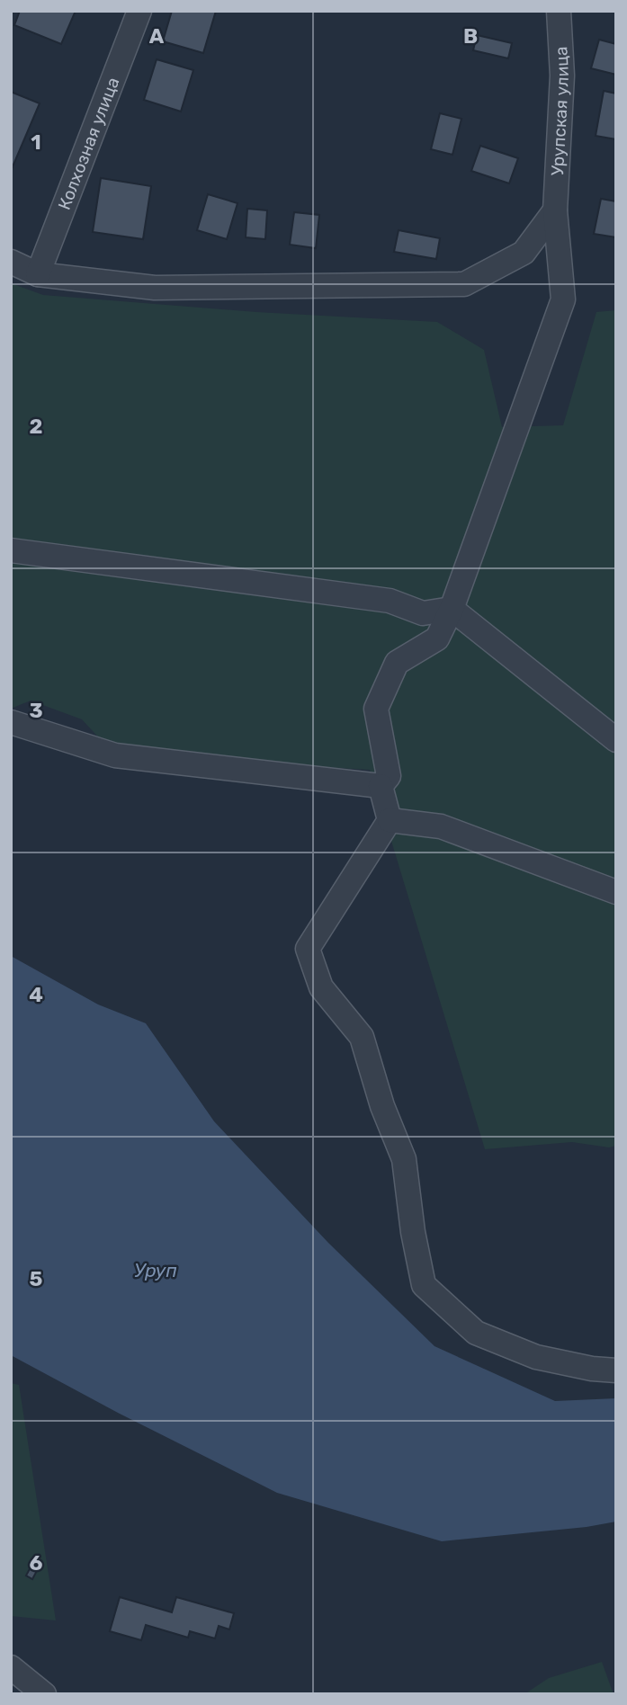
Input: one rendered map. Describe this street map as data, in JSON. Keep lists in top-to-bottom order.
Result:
{
  "streets": {
    "street": ["Урупская улица", "Колхозная улица"]
  },
  "water": ["Уруп"],
  "grid": {
    "columns": ["A", "B"],
    "rows": [
      "1",
      "2",
      "3",
      "4",
      "5",
      "6"
    ]
  }
}
